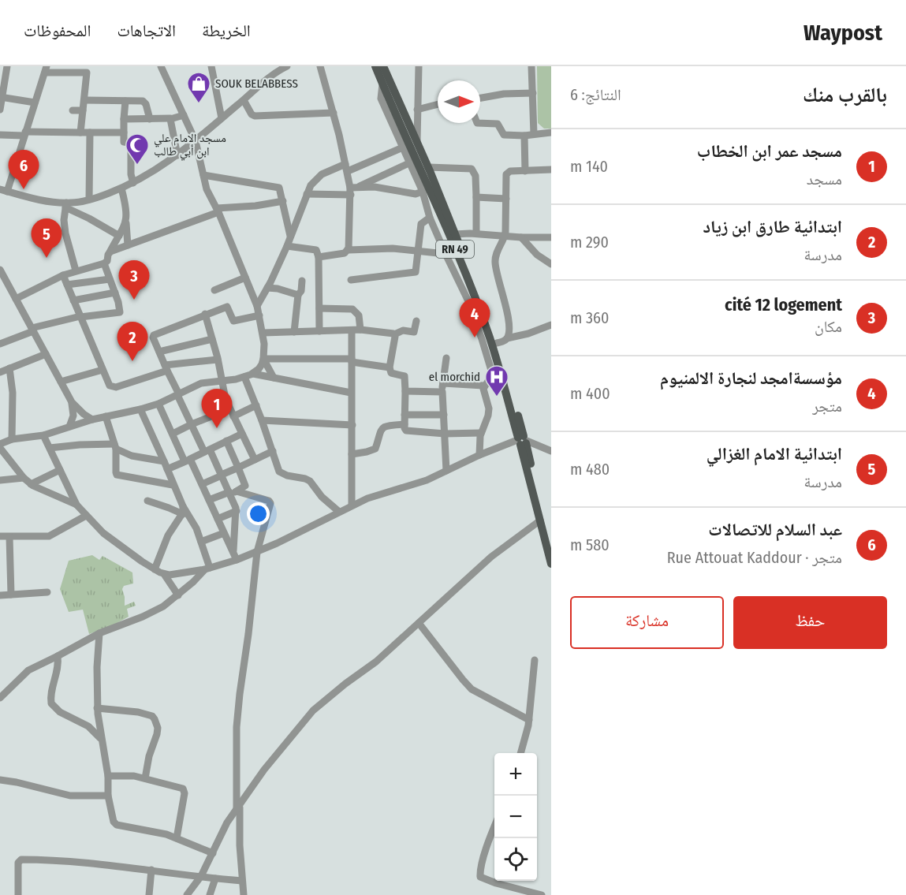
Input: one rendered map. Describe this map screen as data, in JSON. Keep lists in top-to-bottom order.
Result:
{
  "streets": {
    "main road": ["RN 49"]
  },
  "places": {
    "shop": ["SOUK BELABBESS"],
    "mosque": ["مسجد الامام علي ابن أبي طالب"],
    "hospital": ["el morchid"]
  },
  "north": "right",
  "page": {
    "header": "Waypost",
    "nav": ["الخريطة", "الاتجاهات", "المحفوظات"],
    "heading": ["بالقرب منك", "النتائج: 6"],
    "list": [
      {
        "mark": "1",
        "name": "مسجد عمر ابن الخطاب",
        "note": "مسجد",
        "value": "140 m"
      },
      {
        "mark": "2",
        "name": "ابتدائية طارق ابن زياد",
        "note": "مدرسة",
        "value": "290 m"
      },
      {
        "mark": "3",
        "name": "cité 12 logement",
        "note": "مكان",
        "value": "360 m"
      },
      {
        "mark": "4",
        "name": "مؤسسةامجد لنجارة الالمنيوم",
        "note": "متجر",
        "value": "400 m"
      },
      {
        "mark": "5",
        "name": "ابتدائية الامام الغزالي",
        "note": "مدرسة",
        "value": "480 m"
      },
      {
        "mark": "6",
        "name": "عبد السلام للاتصالات",
        "note": "متجر · Rue Attouat Kaddour",
        "value": "580 m"
      }
    ],
    "pins": [
      "6",
      "5",
      "3",
      "4",
      "2",
      "1"
    ],
    "buttons": ["حفظ", "مشاركة"],
    "map_buttons": ["+", "−"]
  }
}
